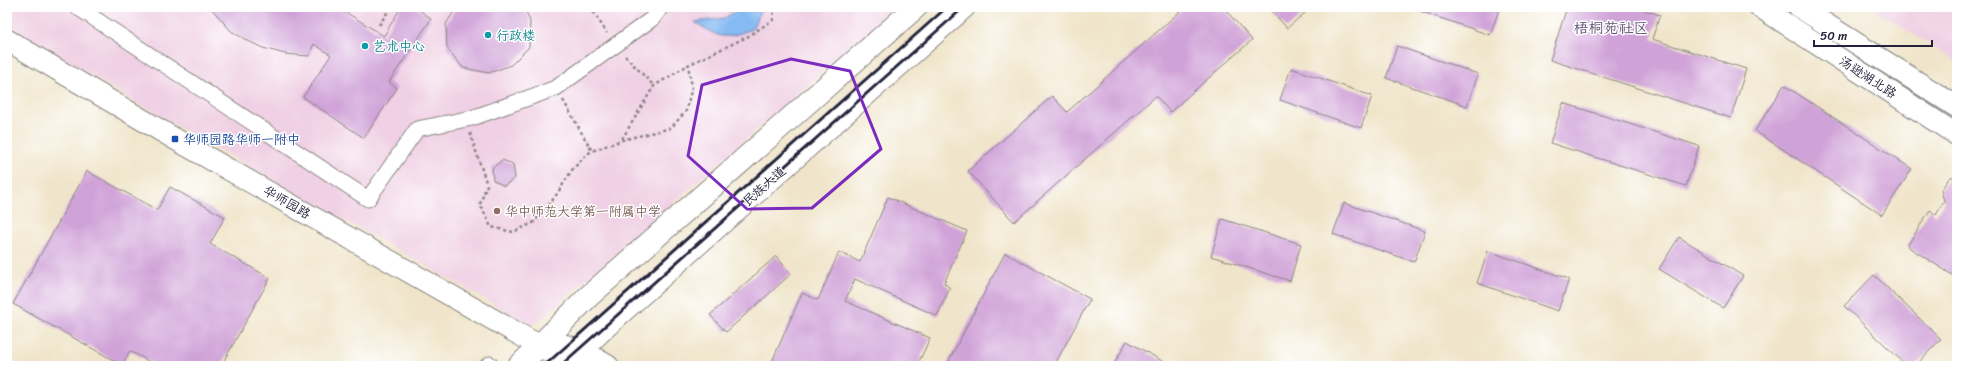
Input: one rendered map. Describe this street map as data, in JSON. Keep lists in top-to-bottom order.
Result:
{
  "streets": {
    "main road": ["汤逊湖北路", "民族大道", "华师园路"]
  },
  "crossings": [
    ["民族大道", "华师园路"]
  ],
  "districts": ["梧桐苑社区"],
  "places": {
    "other": ["行政楼", "艺术中心", "华中师范大学第一附属中学"],
    "transit": ["华师园路华师一附中"]
  },
  "scale_bar": "50 m"
}
